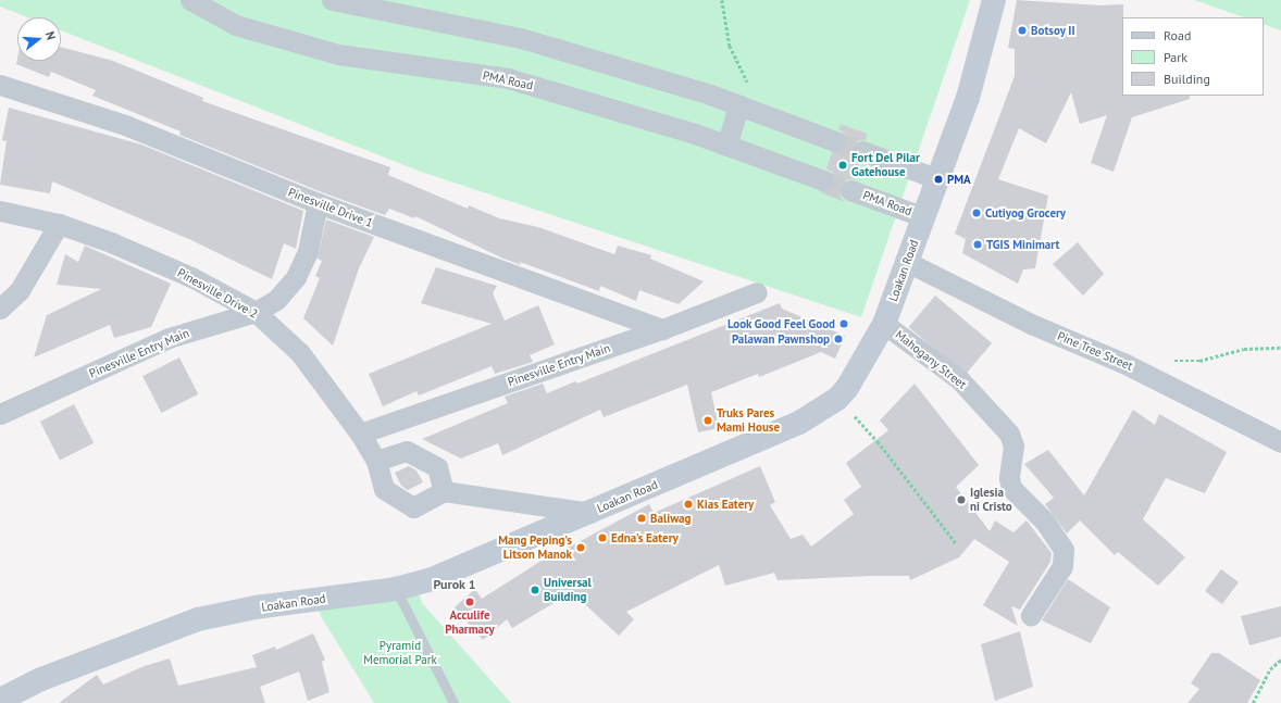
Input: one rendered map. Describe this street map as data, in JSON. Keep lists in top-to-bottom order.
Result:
{
  "streets": {
    "main road": ["Loakan Road"],
    "street": [
      "PMA Road",
      "Pinesville Drive 1",
      "Pinesville Drive 2",
      "Pine Tree Street",
      "Pinesville Entry Main",
      "Mahogany Street"
    ]
  },
  "crossings": [
    ["PMA Road", "Loakan Road"],
    ["Pinesville Drive 1", "Pinesville Entry Main"],
    ["Loakan Road", "Pine Tree Street"],
    ["Loakan Road", "Mahogany Street"],
    ["Pinesville Drive 2", "Pinesville Entry Main"]
  ],
  "districts": ["Purok 1"],
  "parks": ["Pyramid Memorial Park"],
  "places": [
    "Botsoy II",
    "Fort Del Pilar Gatehouse",
    "PMA",
    "Cutiyog Grocery",
    "TGIS Minimart",
    "Look Good Feel Good",
    "Palawan Pawnshop",
    "Truks Pares Mami House",
    "Iglesia ni Cristo",
    "Kias Eatery",
    "Baliwag",
    "Edna's Eatery",
    "Mang Peping's Litson Manok",
    "Universal Building",
    "Acculife Pharmacy"
  ],
  "legend": ["Road", "Park", "Building"],
  "north": "right"
}
